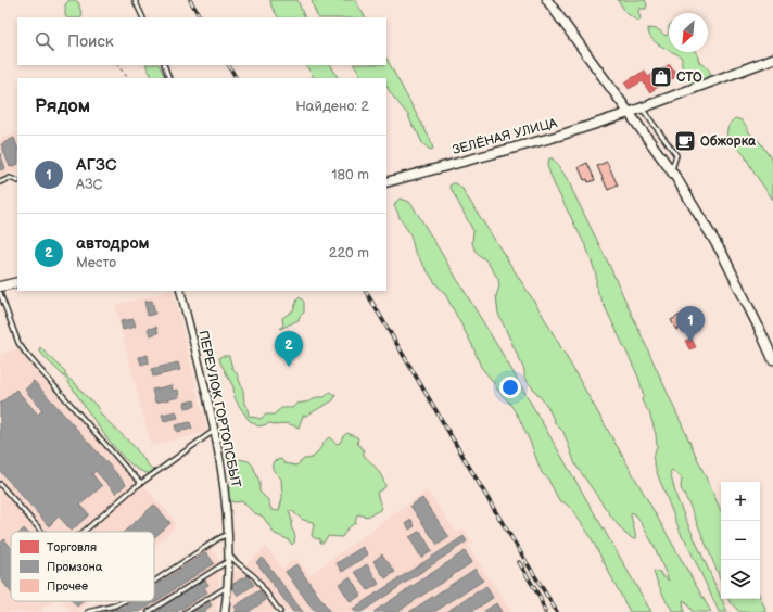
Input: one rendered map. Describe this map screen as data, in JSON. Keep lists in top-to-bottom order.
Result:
{
  "streets": {
    "street": ["ЗЕЛЁНАЯ УЛИЦА", "ПЕРЕУЛОК ГОРТОПСБЫТ"]
  },
  "places": {
    "shop": ["СТО"],
    "cafe": ["Обжорка"]
  },
  "legend": ["Торговля", "Промзона", "Прочее"],
  "north": "bottom left",
  "page": {
    "search": "Поиск",
    "heading": ["Рядом", "Найдено: 2"],
    "list": [
      {
        "mark": "1",
        "name": "АГЗС",
        "note": "АЗС",
        "value": "180 m"
      },
      {
        "mark": "2",
        "name": "автодром",
        "note": "Место",
        "value": "220 m"
      }
    ],
    "pins": ["1", "2"],
    "map_buttons": ["+", "−"]
  }
}
